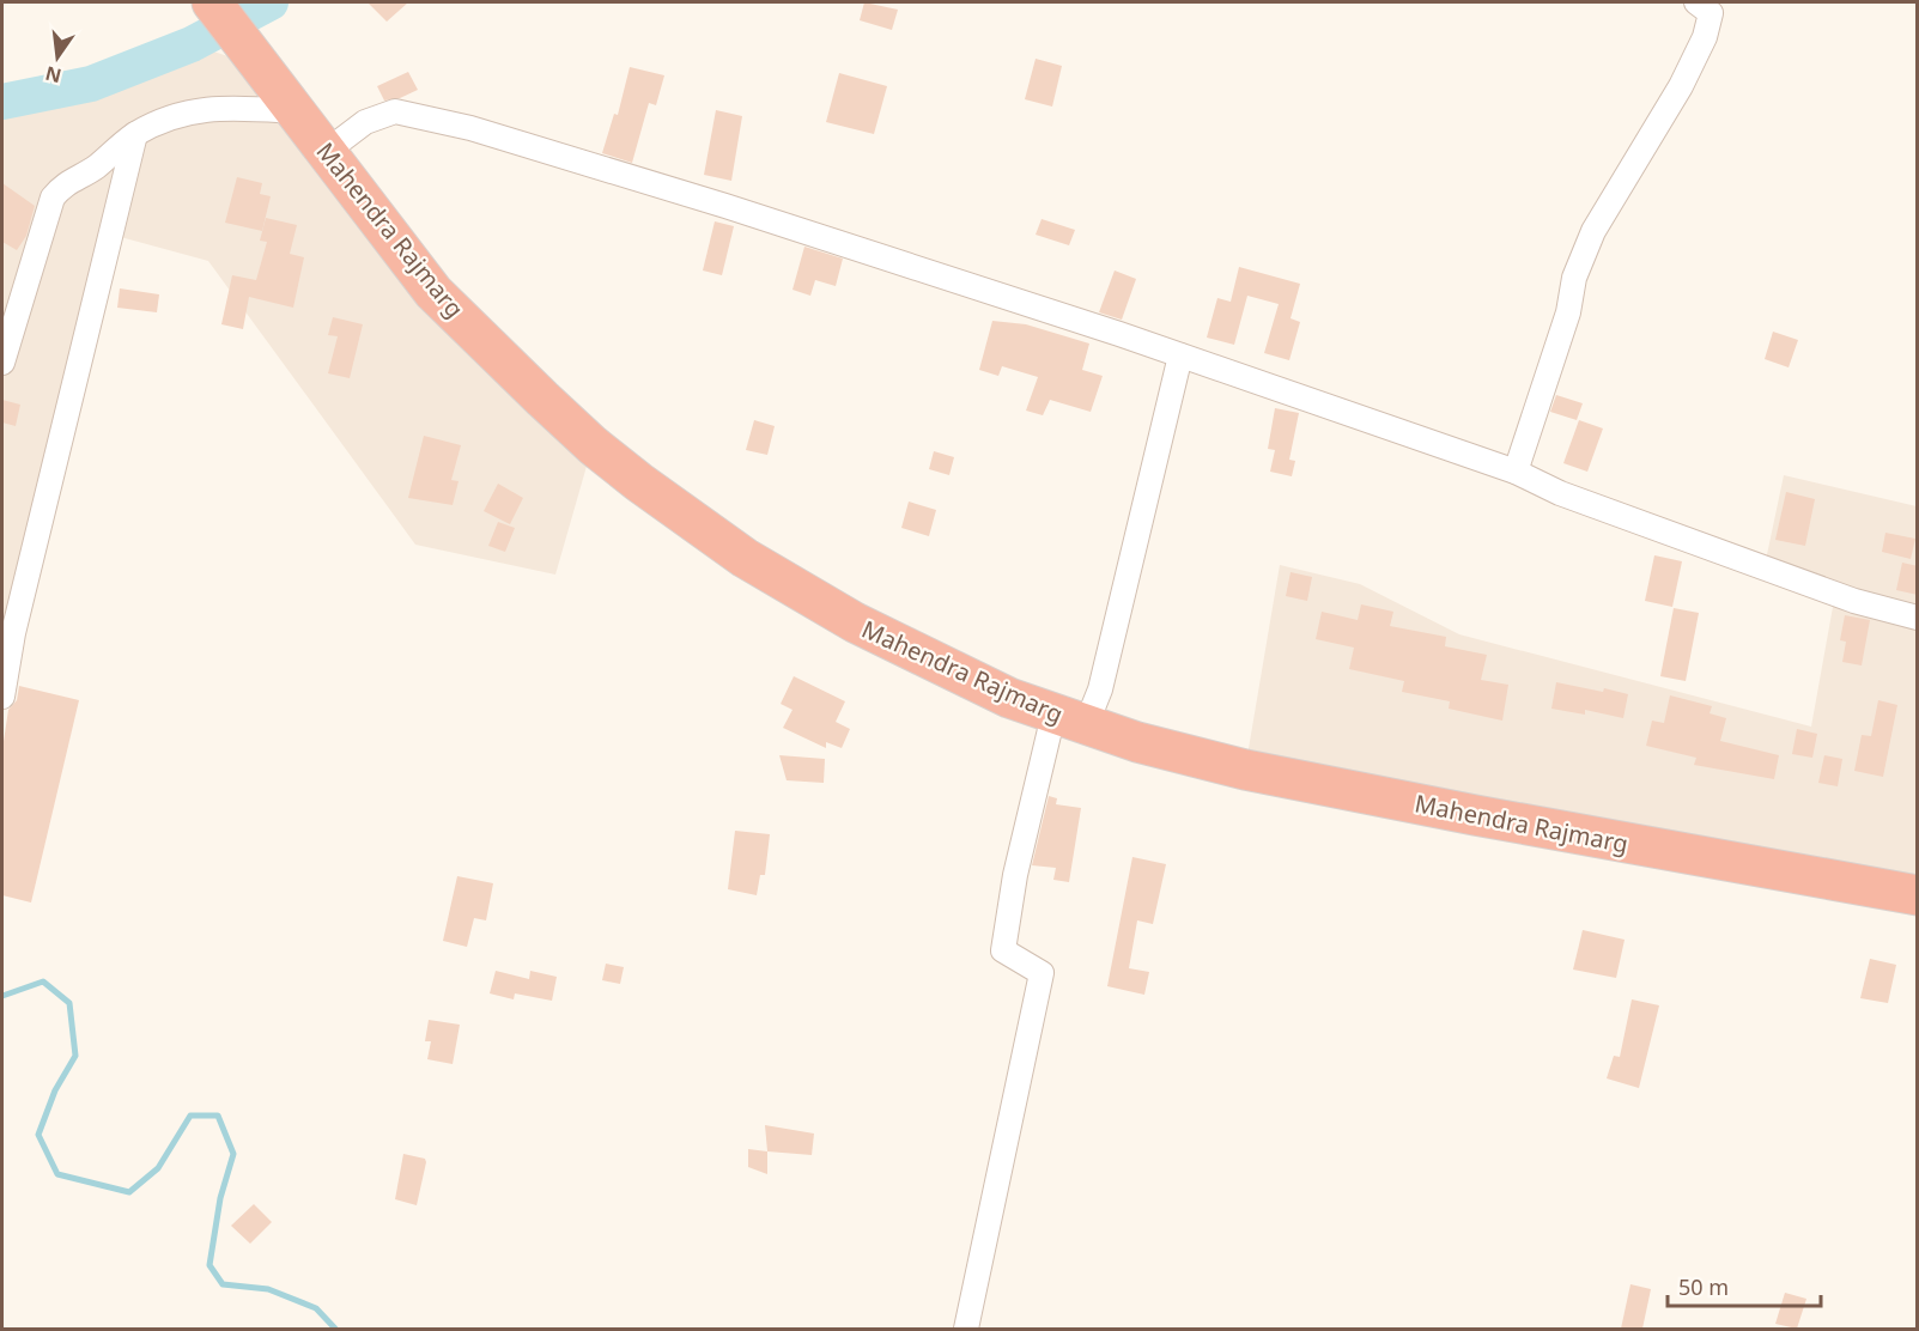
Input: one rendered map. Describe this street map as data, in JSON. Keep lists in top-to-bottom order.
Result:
{
  "streets": {
    "highway": ["Mahendra Rajmarg"]
  },
  "scale_bar": "50 m",
  "north": "bottom"
}
